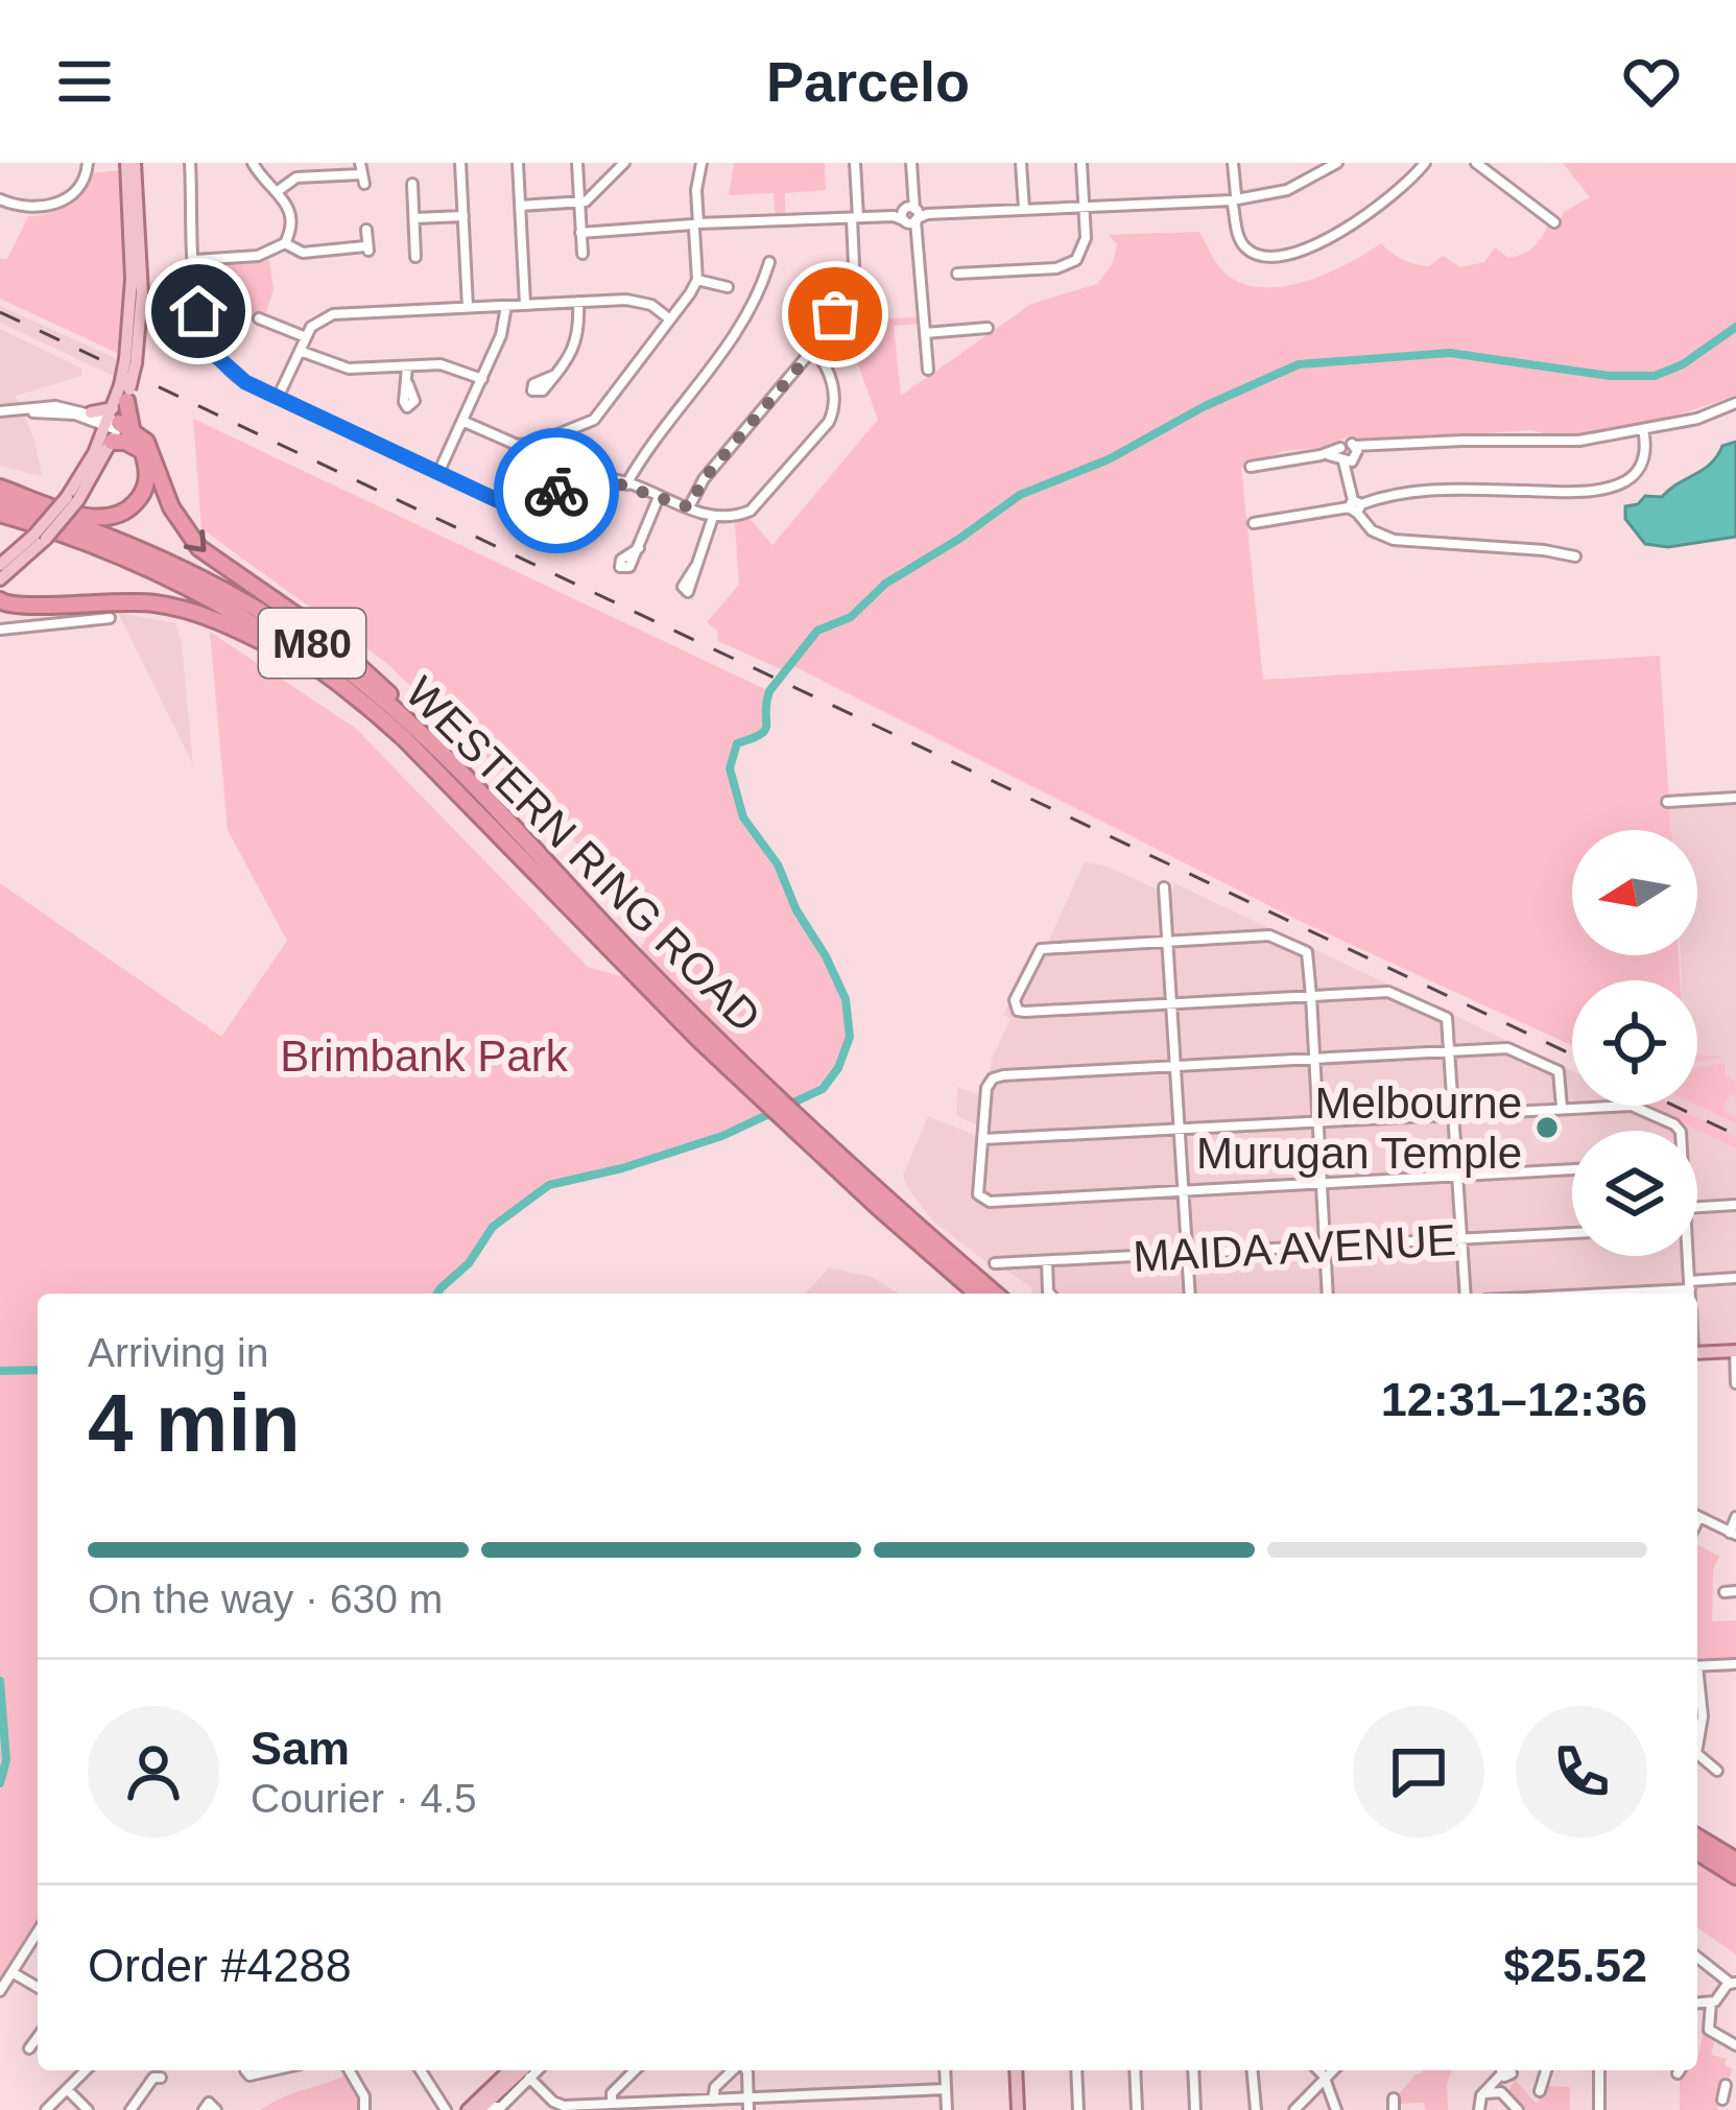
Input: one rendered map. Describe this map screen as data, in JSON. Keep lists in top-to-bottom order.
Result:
{
  "streets": {
    "highway": ["M80", "WESTERN RING ROAD"],
    "street": ["MAIDA AVENUE"]
  },
  "parks": ["Brimbank Park"],
  "places": ["Melbourne Murugan Temple"],
  "north": "left",
  "page": {
    "header": "Parcelo",
    "heading": ["4 min", "Arriving in", "12:31–12:36"],
    "panel": [
      "Sam",
      "Courier · 4.5",
      "Order #4288",
      "$25.52"
    ],
    "bar": "On the way · 630 m"
  }
}
